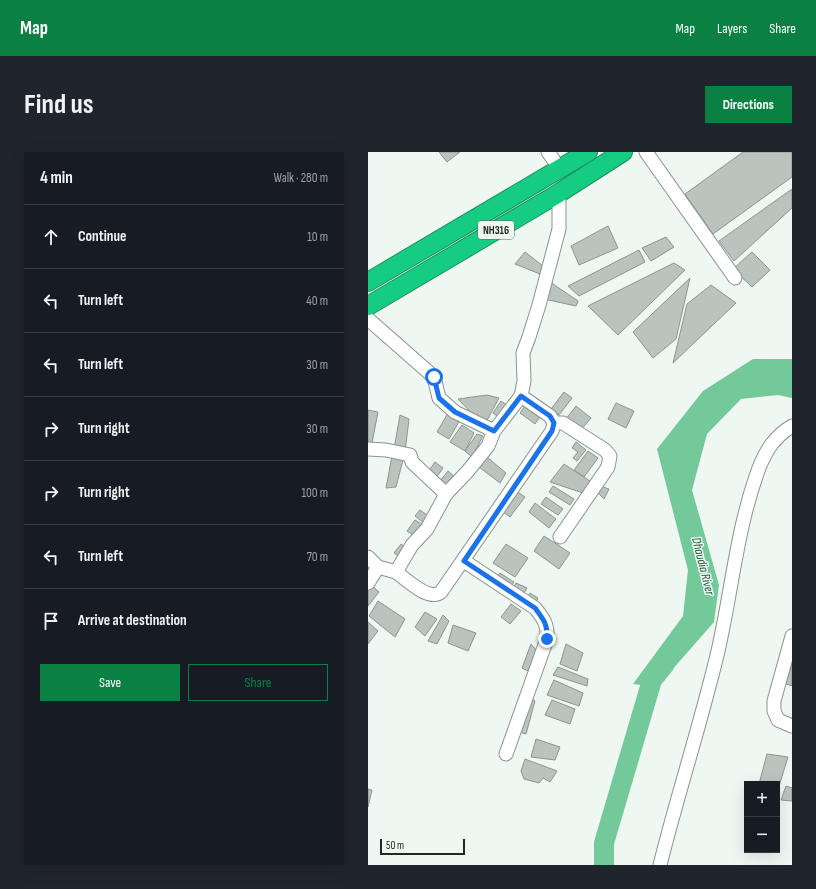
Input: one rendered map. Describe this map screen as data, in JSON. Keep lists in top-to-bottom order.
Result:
{
  "streets": {
    "highway": ["NH316"]
  },
  "water": ["Dhaudia River"],
  "scale_bar": "50 m",
  "page": {
    "header": "Map",
    "nav": ["Map", "Layers", "Share"],
    "buttons": [
      "Directions",
      ["Save", "Share"]
    ],
    "title": "Find us",
    "heading": ["4 min", "Walk · 280 m"],
    "list": [
      ["Continue", "10 m"],
      ["Turn left", "40 m"],
      ["Turn left", "30 m"],
      ["Turn right", "30 m"],
      ["Turn right", "100 m"],
      ["Turn left", "70 m"],
      "Arrive at destination"
    ],
    "map_buttons": ["+", "−"],
    "scale": "50 m"
  }
}
